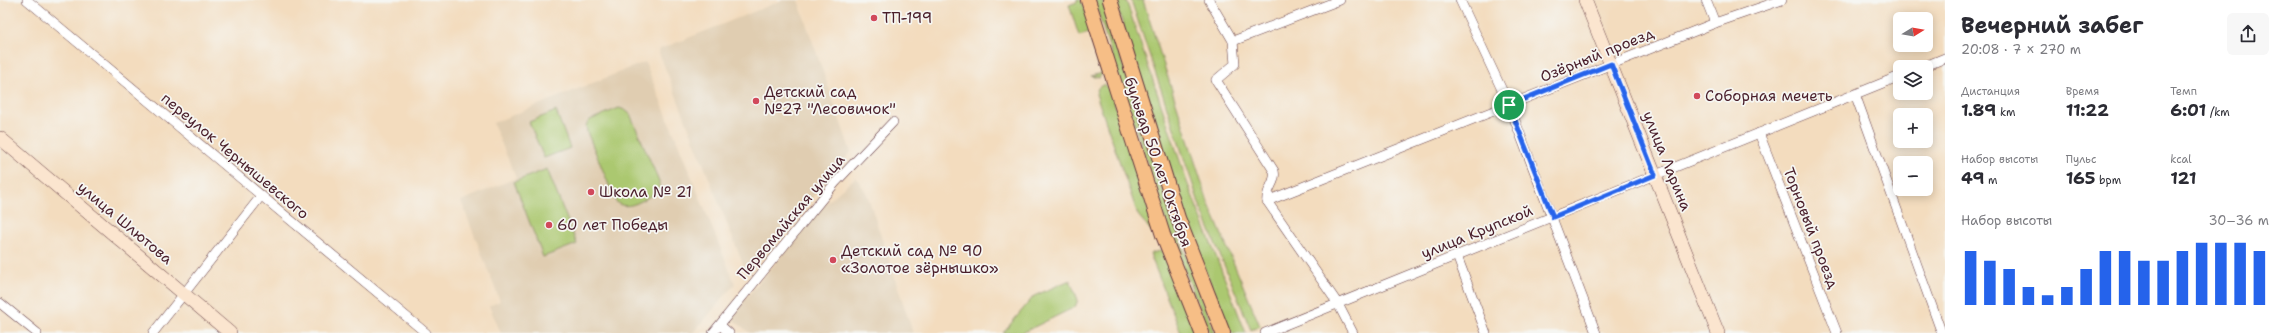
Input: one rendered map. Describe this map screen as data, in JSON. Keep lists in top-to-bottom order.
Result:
{
  "streets": {
    "main road": ["бульвар 50 лет Октября"],
    "street": [
      "Озёрный проезд",
      "переулок Чернышевского",
      "улица Ларина",
      "Первомайская улица",
      "улица Шлютова",
      "Торновый проезд",
      "улица Крупской"
    ]
  },
  "crossings": [
    ["Озёрный проезд", "улица Ларина"],
    ["улица Ларина", "улица Крупской"],
    ["Торновый проезд", "улица Крупской"]
  ],
  "places": [
    "ТП-199",
    "Cоборная мечеть",
    "Детский сад №27 \"Лесовичок\"",
    "Школа № 21",
    "60 лет Победы",
    "Детский сад № 90 «Золотое зёрнышко»"
  ],
  "north": "right",
  "page": {
    "heading": ["Вечерний забег", "20:08 · 7 × 270 m"],
    "map_buttons": ["+", "−"],
    "stats": [
      ["Дистанция", "1.89 km"],
      ["Время", "11:22"],
      ["Темп", "6:01 /km"],
      ["Набор высоты", "49 m"],
      ["Пульс", "165 bpm"],
      ["kcal", "121"]
    ],
    "chart": ["Набор высоты", "30–36 m"]
  }
}
